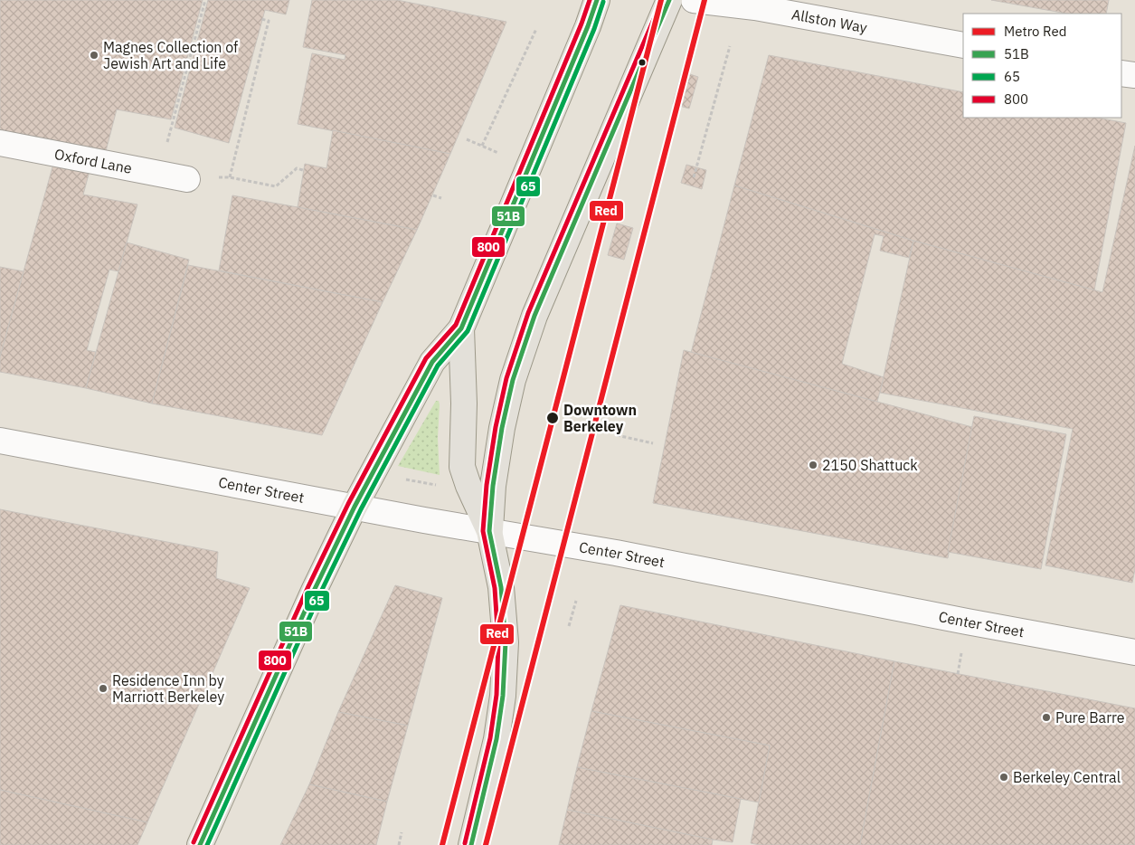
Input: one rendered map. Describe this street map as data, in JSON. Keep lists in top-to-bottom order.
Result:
{
  "streets": {
    "street": ["Allston Way", "Oxford Lane", "Center Street"]
  },
  "places": [
    "Magnes Collection of Jewish Art and Life",
    "Downtown Berkeley",
    "2150 Shattuck",
    "Residence Inn by Marriott Berkeley",
    "Pure Barre",
    "Berkeley Central"
  ],
  "lines": [
    "metro line Red",
    "transit line 51B",
    "transit line 800",
    "transit line 65"
  ],
  "legend": [
    "Metro Red",
    "51B",
    "65",
    "800"
  ]
}
